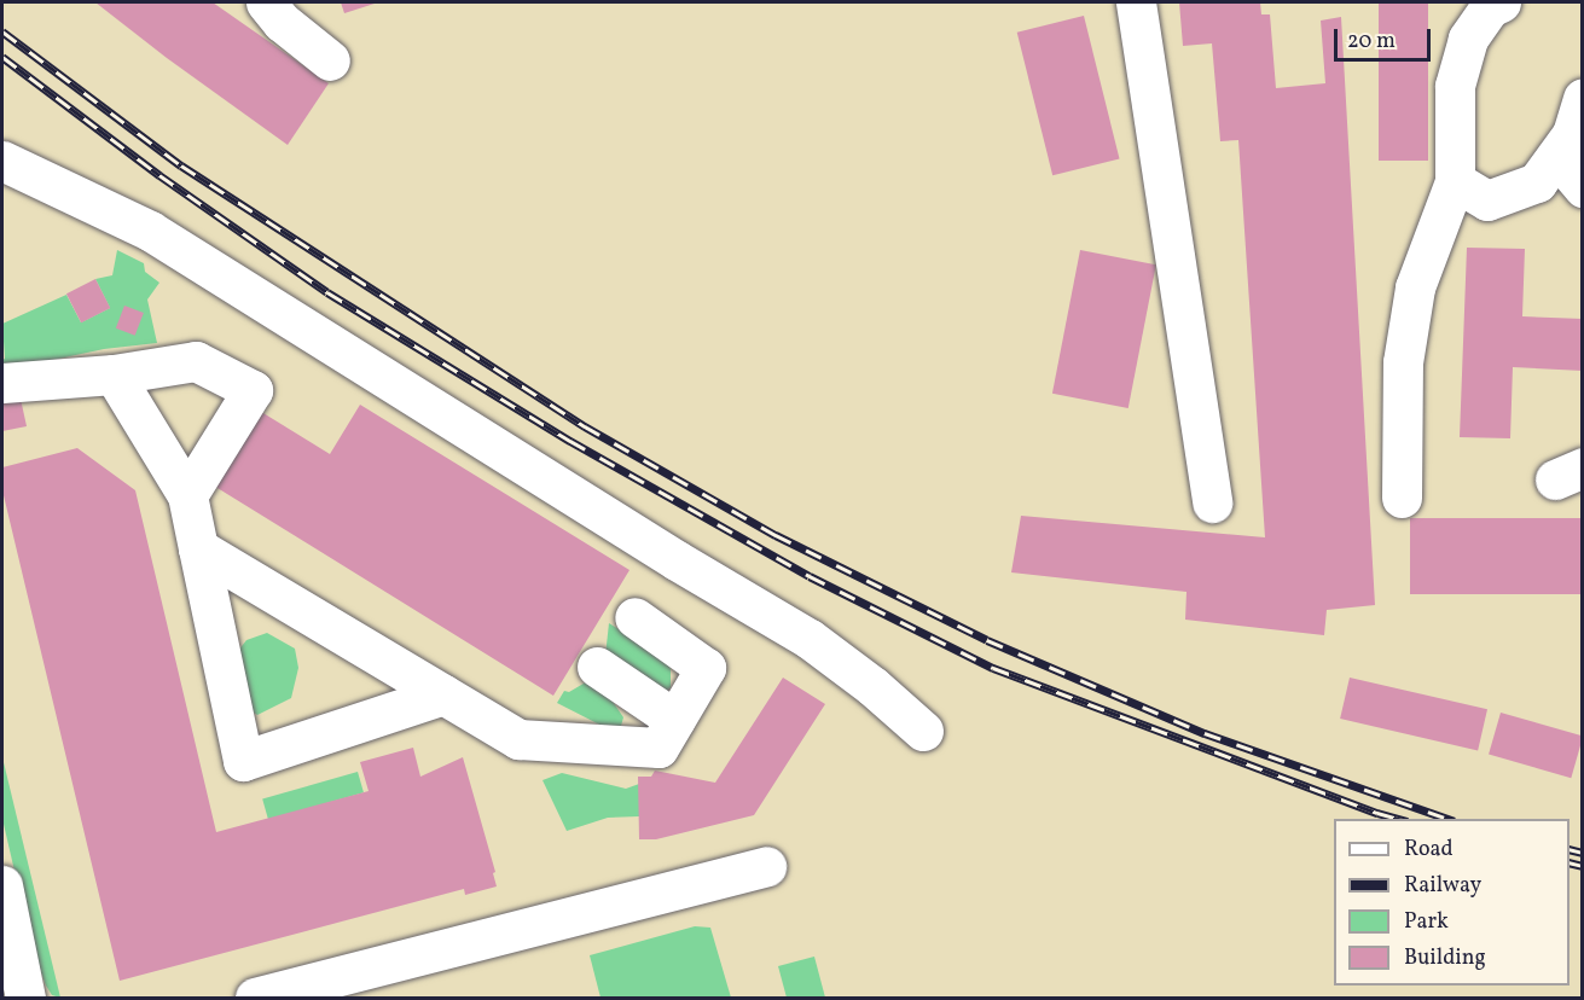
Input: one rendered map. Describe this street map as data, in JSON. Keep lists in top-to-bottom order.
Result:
{
  "legend": [
    "Road",
    "Railway",
    "Park",
    "Building"
  ],
  "scale_bar": "20 m"
}
